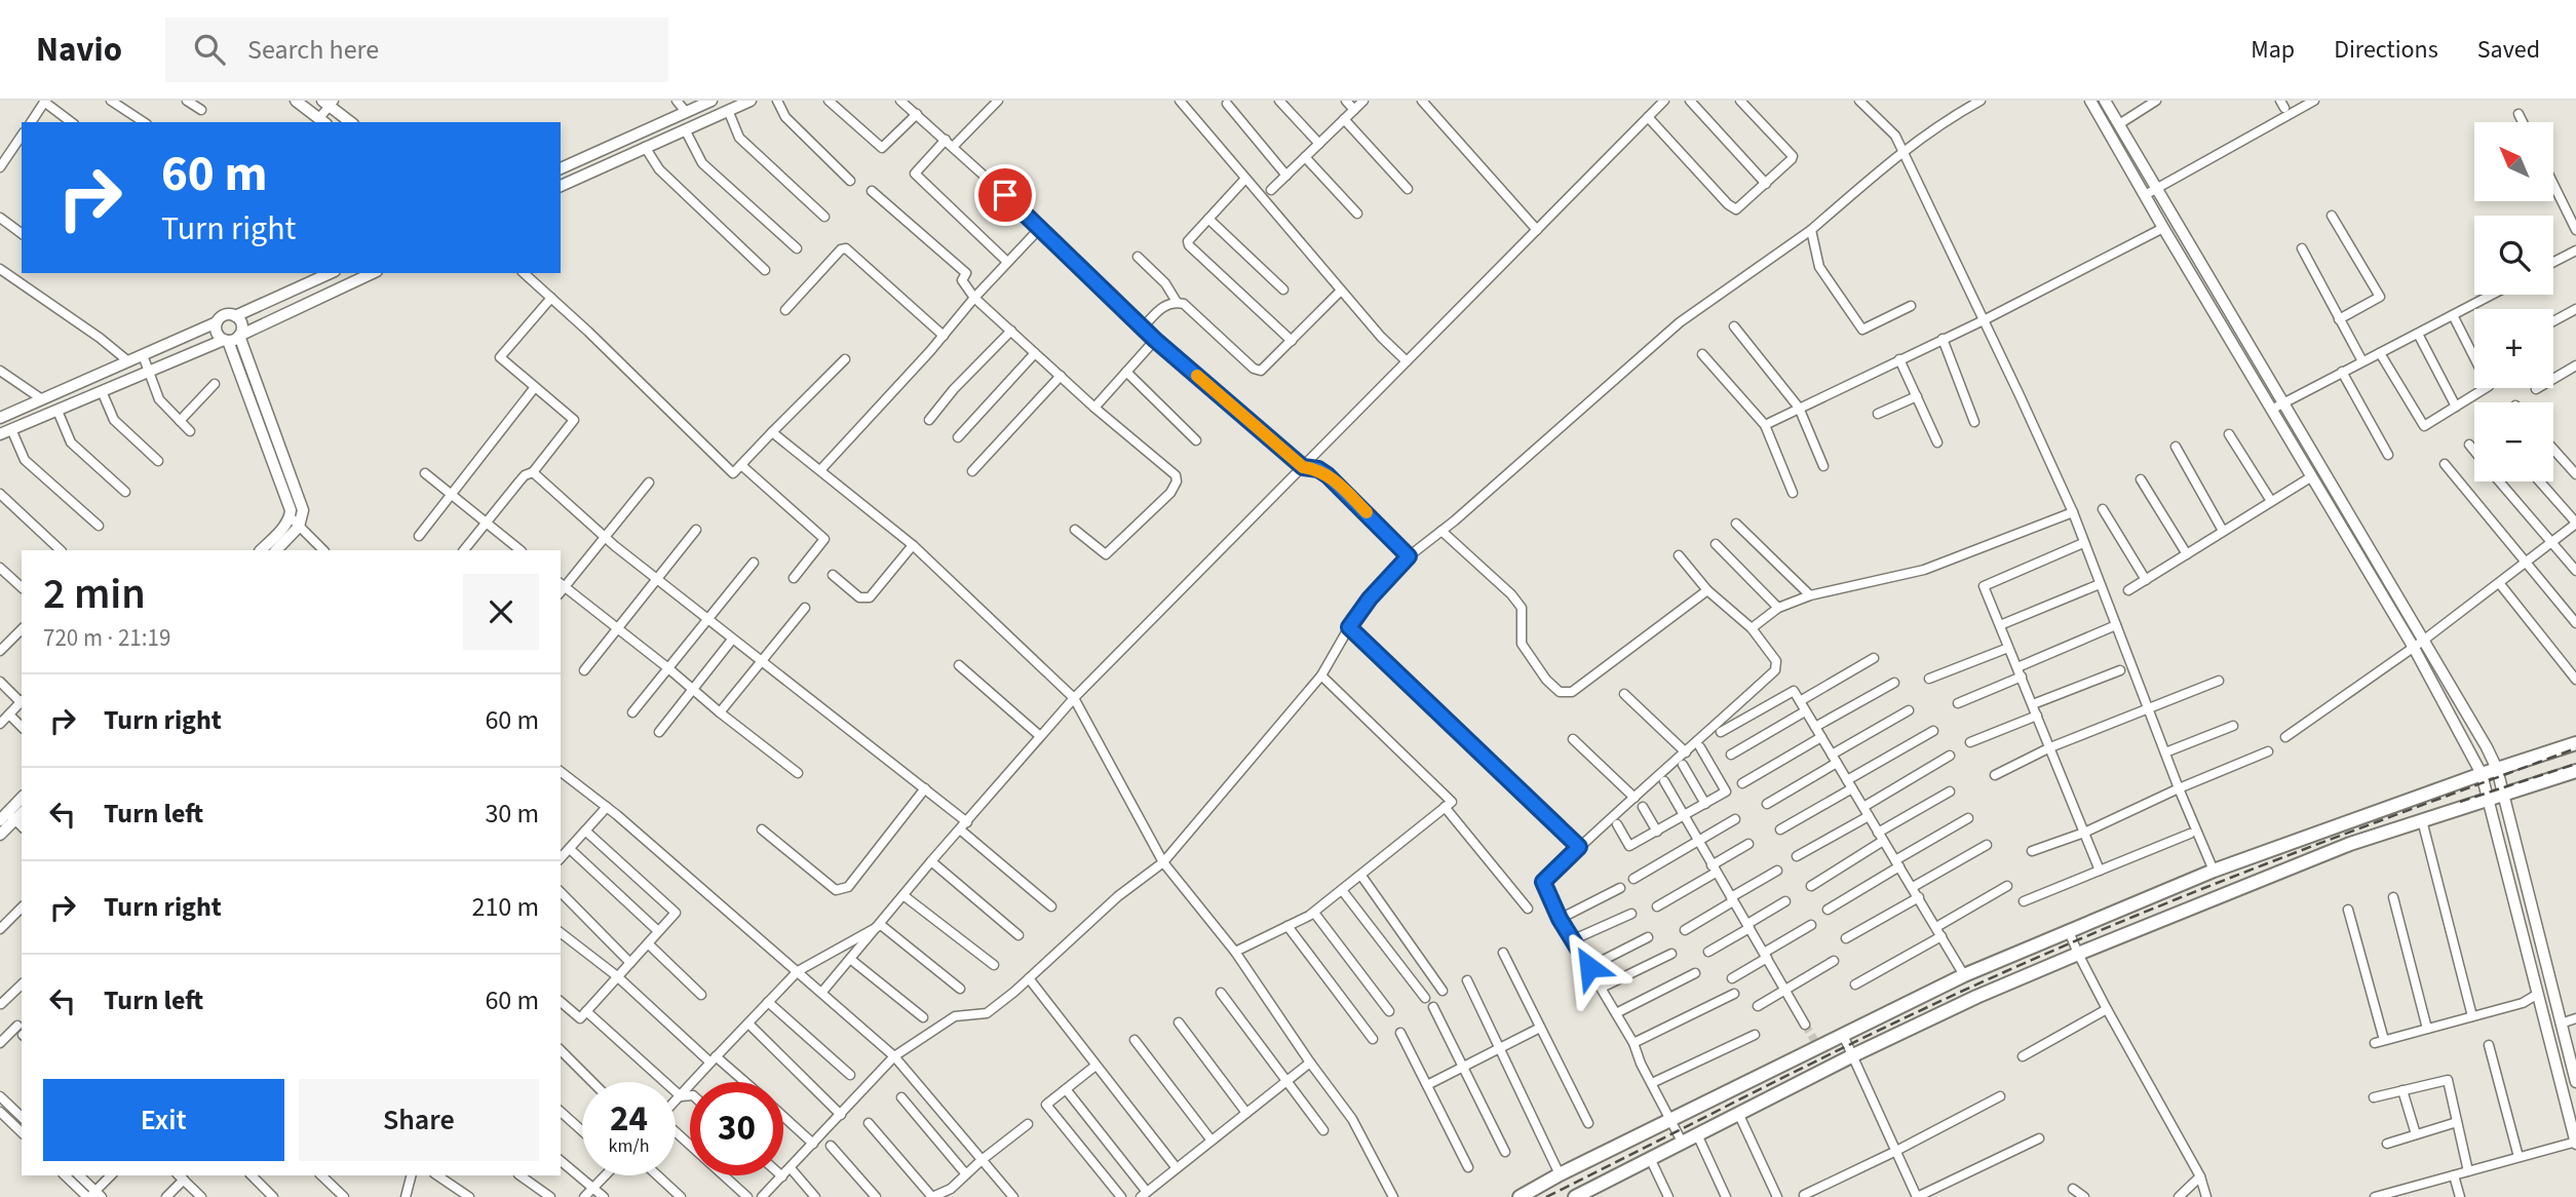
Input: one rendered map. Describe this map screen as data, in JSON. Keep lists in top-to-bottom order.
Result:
{
  "north": "top left",
  "page": {
    "header": "Navio",
    "search": "Search here",
    "nav": ["Map", "Directions", "Saved"],
    "map_buttons": ["+", "−"],
    "turn": ["60 m", "Turn right"],
    "heading": ["2 min", "720 m · 21:19"],
    "list": [
      {
        "name": "Turn right",
        "value": "60 m"
      },
      {
        "name": "Turn left",
        "value": "30 m"
      },
      {
        "name": "Turn right",
        "value": "210 m"
      },
      {
        "name": "Turn left",
        "value": "60 m"
      }
    ],
    "buttons": ["Exit", "Share"],
    "speed": "24 km/h",
    "limit": "30"
  }
}
